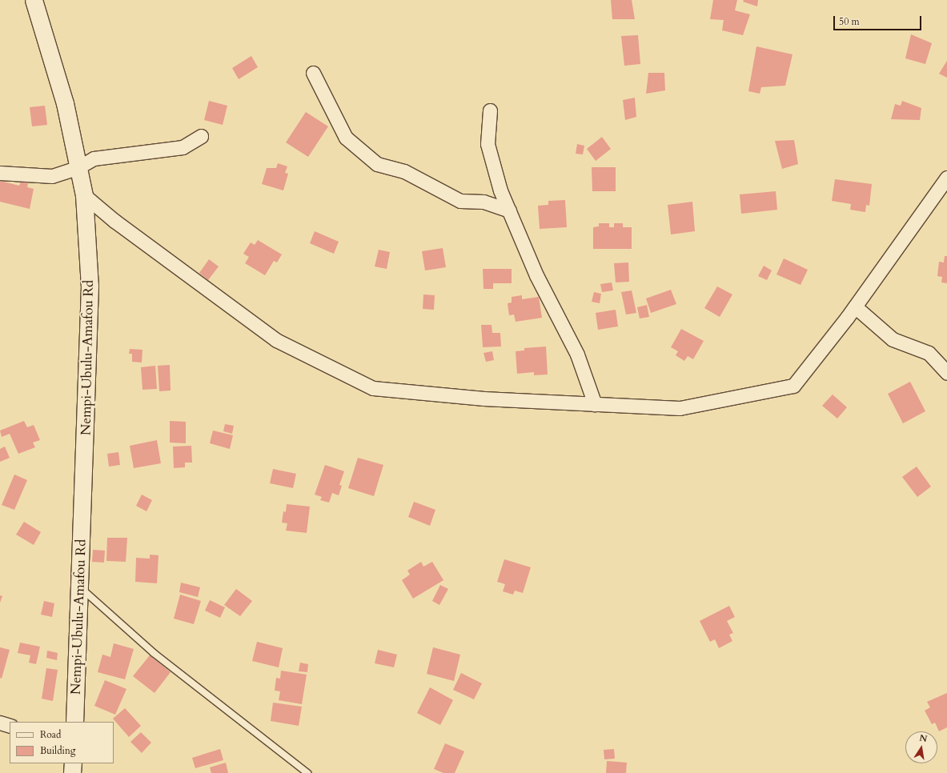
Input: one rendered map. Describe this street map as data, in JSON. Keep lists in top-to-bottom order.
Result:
{
  "streets": {
    "street": ["Nempi-Ubulu-Amafou Rd"]
  },
  "legend": ["Road", "Building"],
  "scale_bar": "50 m",
  "north": "top"
}
